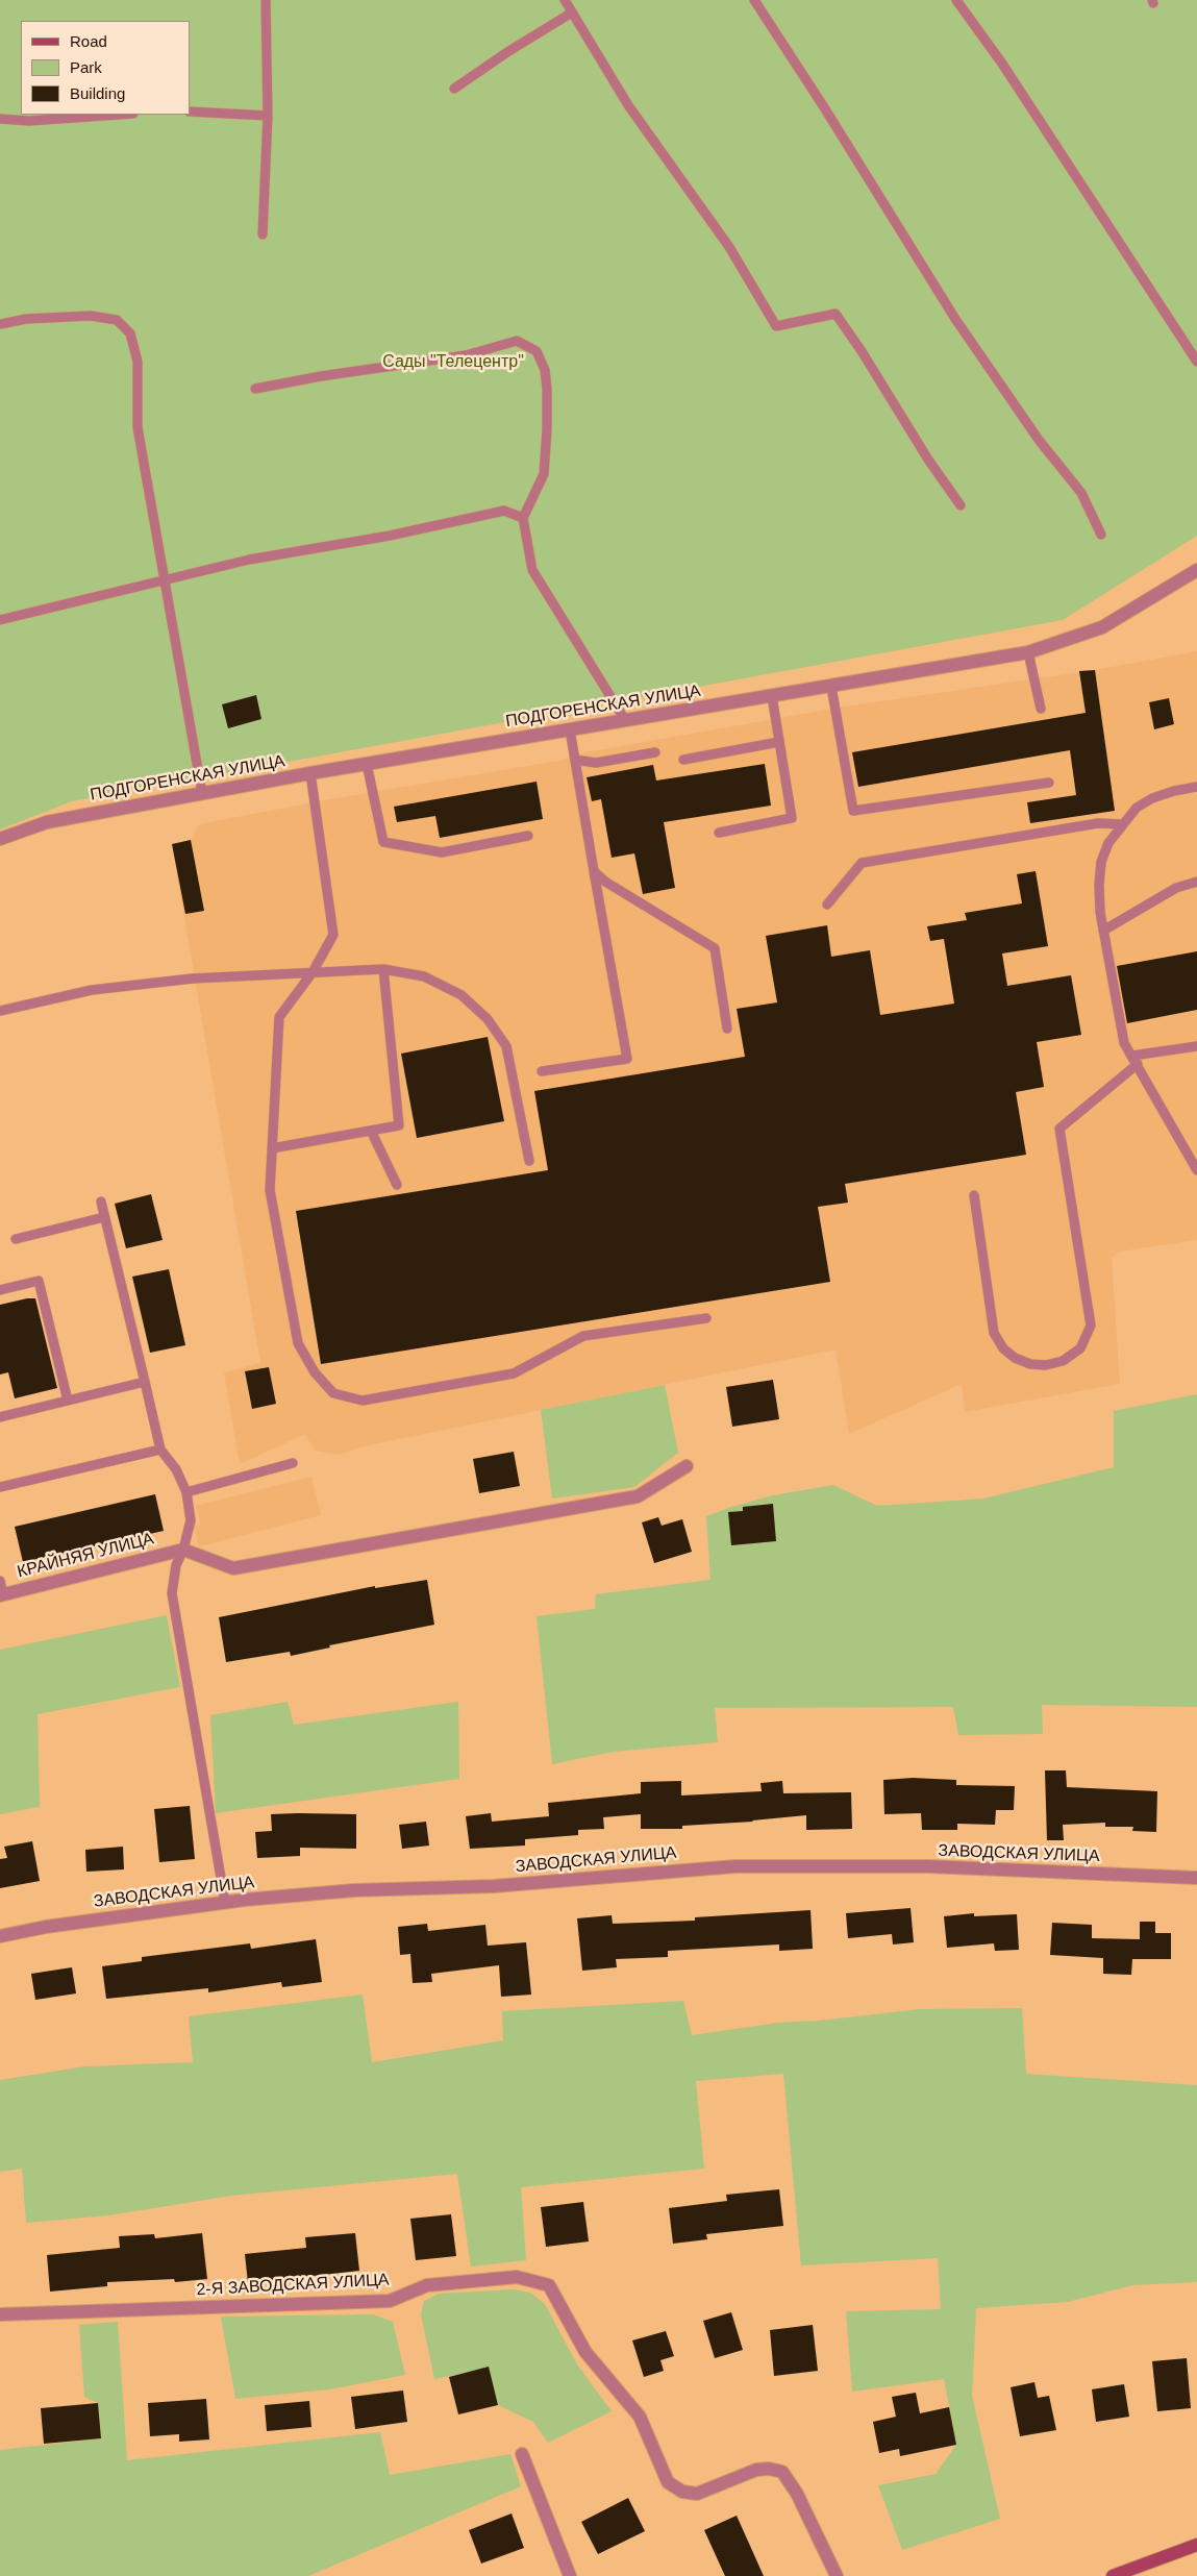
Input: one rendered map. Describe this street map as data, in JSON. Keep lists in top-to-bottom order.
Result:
{
  "streets": {
    "street": [
      "ПОДГОРЕНСКАЯ УЛИЦА",
      "КРАЙНЯЯ УЛИЦА",
      "ЗАВОДСКАЯ УЛИЦА",
      "2-Я ЗАВОДСКАЯ УЛИЦА"
    ]
  },
  "parks": ["Сады \"Телецентр\""],
  "legend": ["Road", "Park", "Building"]
}
